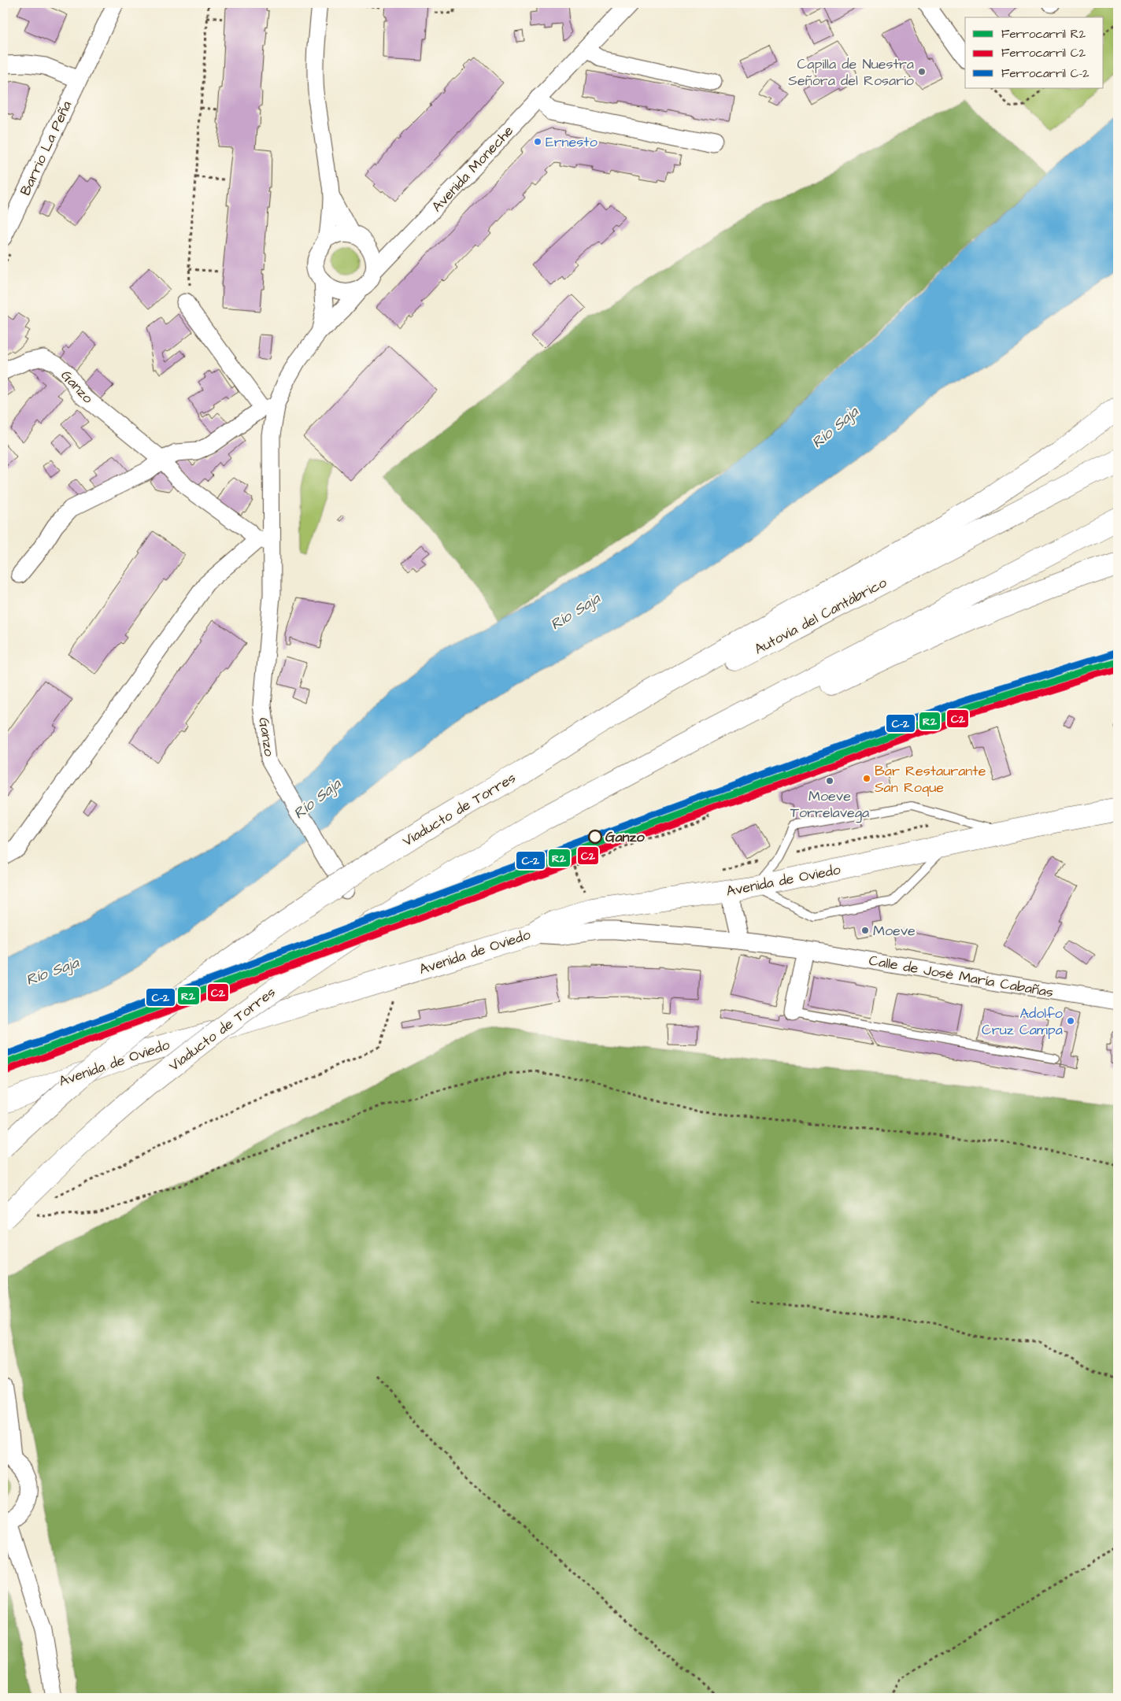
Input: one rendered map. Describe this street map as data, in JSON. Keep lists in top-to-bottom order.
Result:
{
  "streets": {
    "highway": ["Autovía del Cantábrico", "Viaducto de Torres", "Avenida de Oviedo"],
    "street": [
      "Barrio La Peña",
      "Avenida Moneche",
      "Ganzo",
      "Calle de José María Cabañas"
    ]
  },
  "crossings": [
    ["Avenida Moneche", "Ganzo"],
    ["Autovía del Cantábrico", "Viaducto de Torres"],
    ["Avenida de Oviedo", "Calle de José María Cabañas"]
  ],
  "water": ["Río Saja"],
  "places": [
    "Capilla de Nuestra Señora del Rosario",
    "Ernesto",
    "Bar Restaurante San Roque",
    "Moeve Torrelavega",
    "Ganzo",
    "Moeve",
    "Adolfo Cruz Campa"
  ],
  "lines": ["rail line C-2", "rail line R2", "rail line C2"],
  "legend": ["Ferrocarril R2", "Ferrocarril C2", "Ferrocarril C-2"]
}
